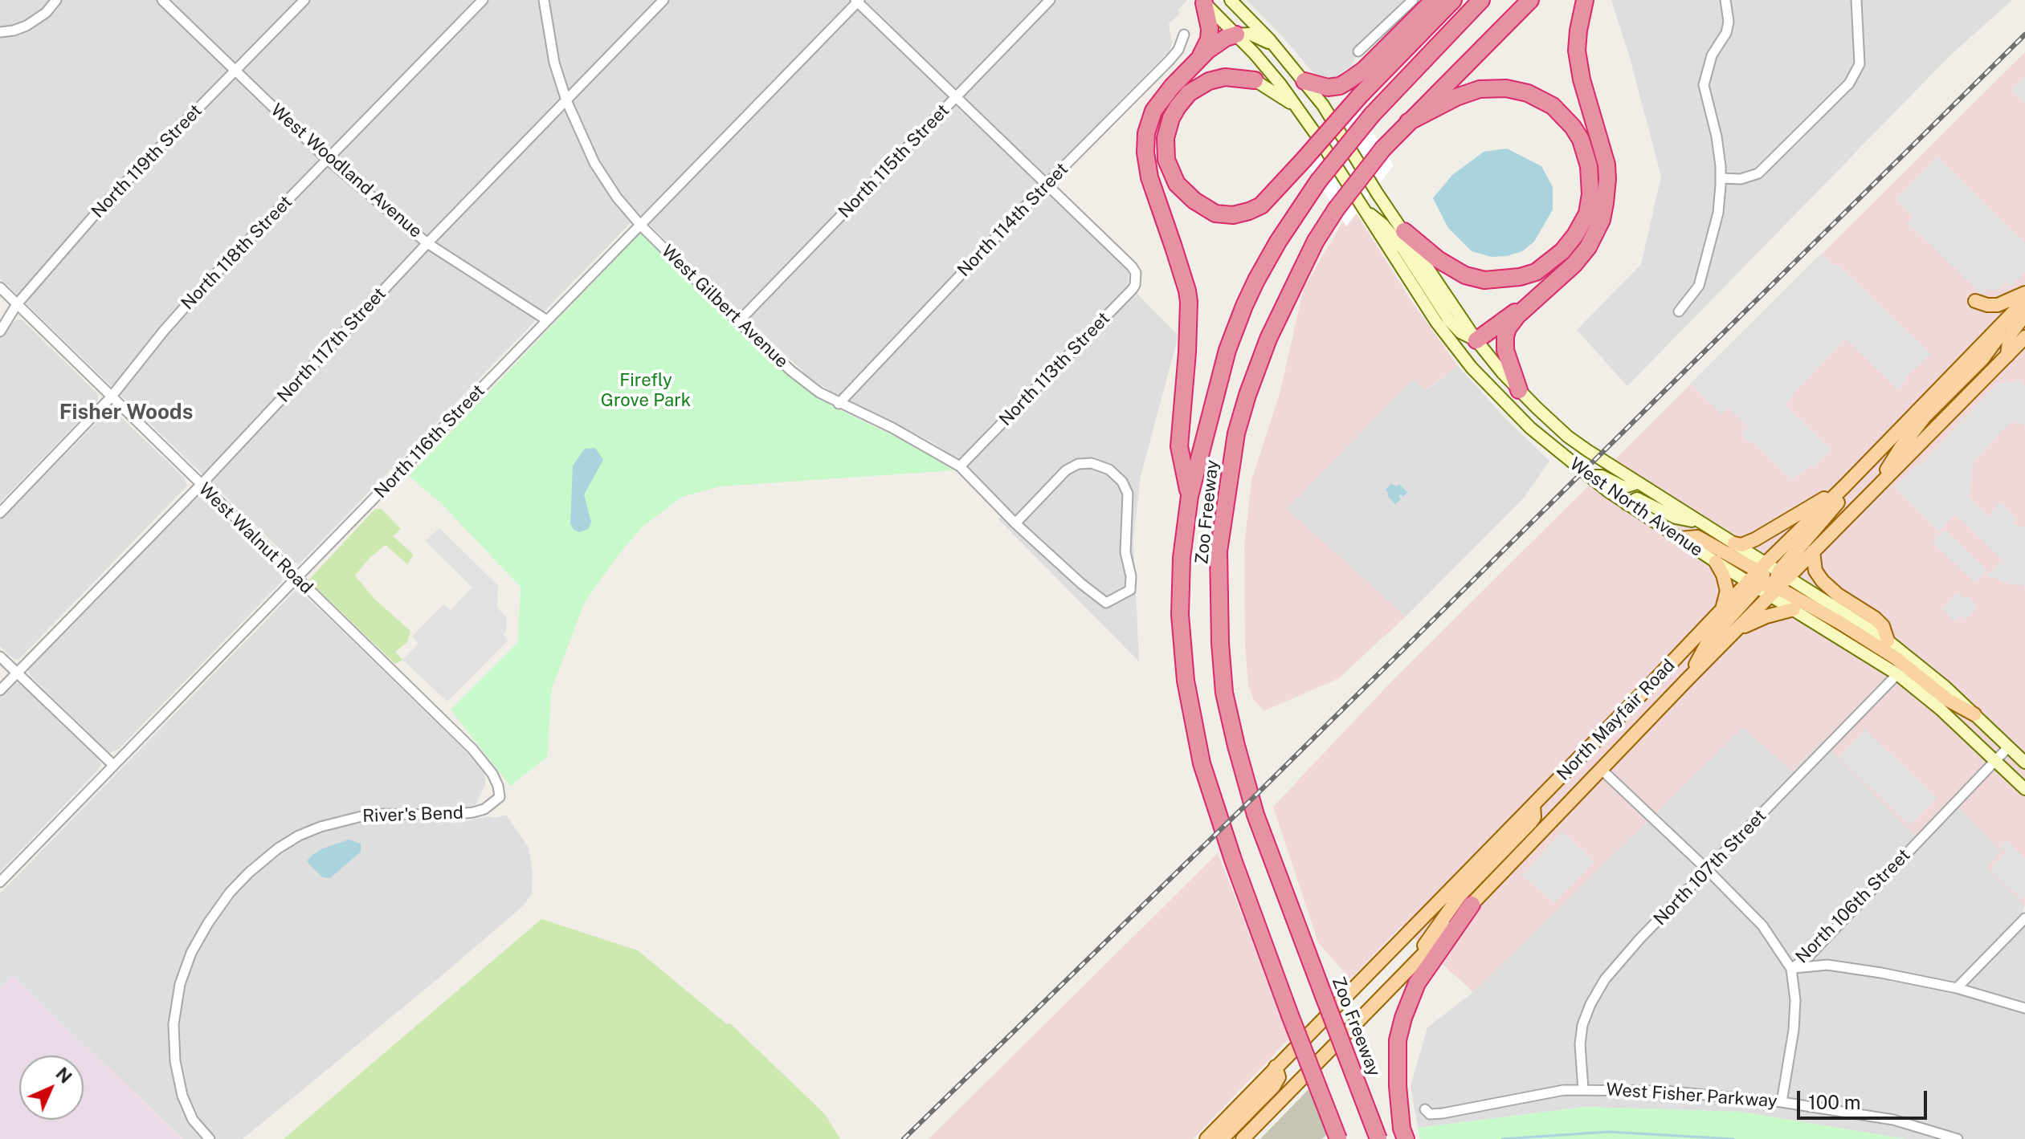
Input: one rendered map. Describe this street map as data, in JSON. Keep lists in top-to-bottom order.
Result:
{
  "streets": {
    "highway": ["Zoo Freeway"],
    "main road": ["West North Avenue", "North Mayfair Road"],
    "street": [
      "North 119th Street",
      "North 115th Street",
      "West Woodland Avenue",
      "North 114th Street",
      "North 118th Street",
      "West Gilbert Avenue",
      "North 117th Street",
      "North 113th Street",
      "North 116th Street",
      "West Walnut Road",
      "River's Bend",
      "North 107th Street",
      "North 106th Street",
      "West Fisher Parkway"
    ]
  },
  "crossings": [
    ["North 119th Street", "West Woodland Avenue"],
    ["North 119th Street", "West Walnut Road"],
    ["North 115th Street", "West Gilbert Avenue"],
    ["West Woodland Avenue", "North 118th Street"],
    ["West Woodland Avenue", "North 117th Street"],
    ["West Woodland Avenue", "North 116th Street"],
    ["North 114th Street", "West Gilbert Avenue"],
    ["North 114th Street", "North 113th Street"],
    ["North 118th Street", "West Walnut Road"],
    ["West Gilbert Avenue", "North 117th Street"],
    ["West Gilbert Avenue", "North 113th Street"],
    ["West Gilbert Avenue", "North 116th Street"],
    ["North 117th Street", "West Walnut Road"],
    ["North 116th Street", "West Walnut Road"],
    ["West North Avenue", "North Mayfair Road"],
    ["West North Avenue", "North 107th Street"],
    ["West North Avenue", "North 106th Street"],
    ["West Walnut Road", "River's Bend"],
    ["North 107th Street", "West Fisher Parkway"],
    ["North 106th Street", "West Fisher Parkway"]
  ],
  "districts": ["Fisher Woods"],
  "parks": ["Firefly Grove Park"],
  "scale_bar": "100 m",
  "north": "top right"
}
